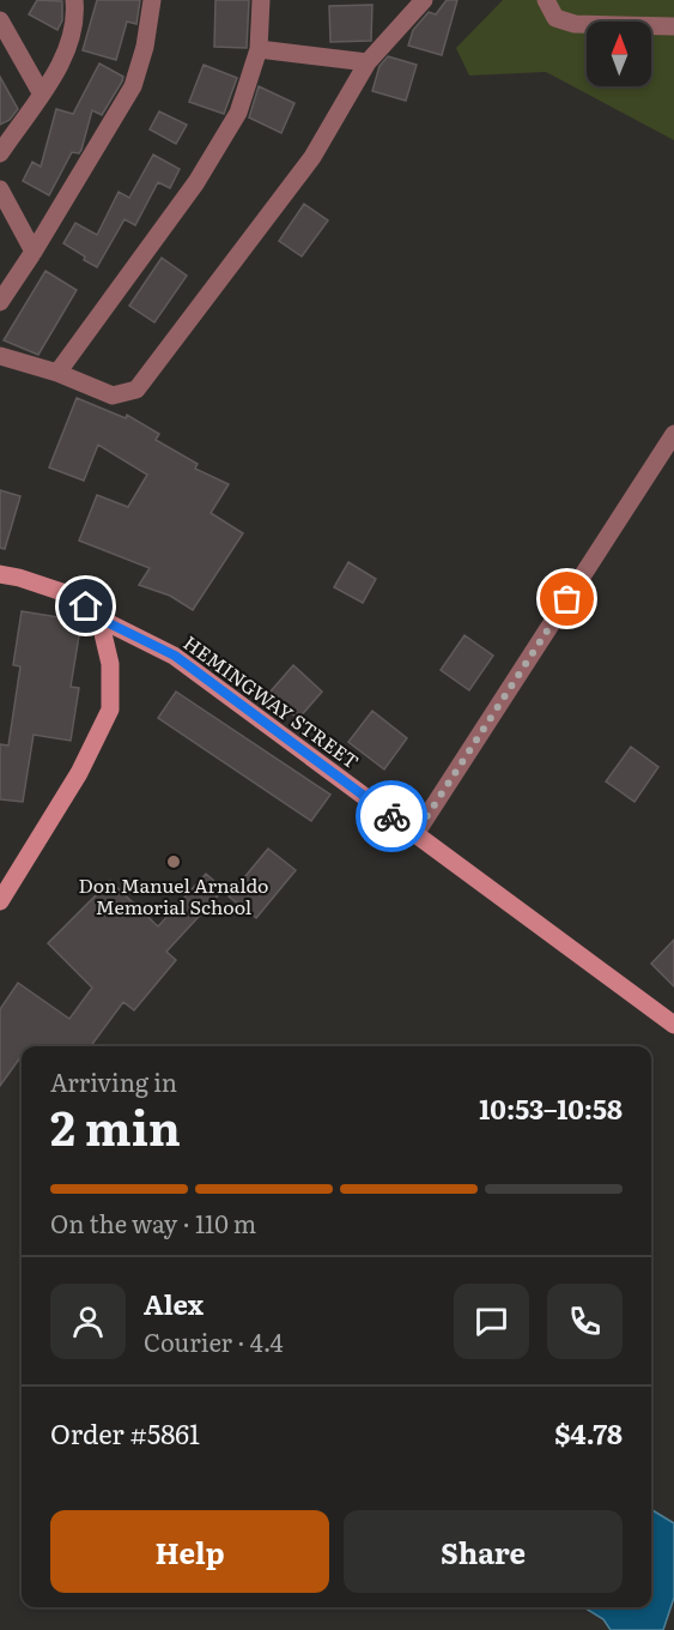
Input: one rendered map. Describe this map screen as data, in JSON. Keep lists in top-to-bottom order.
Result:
{
  "streets": {
    "main road": ["HEMINGWAY STREET"]
  },
  "places": ["Don Manuel Arnaldo Memorial School"],
  "north": "top",
  "page": {
    "heading": ["2 min", "Arriving in", "10:53–10:58"],
    "panel": [
      "Alex",
      "Courier · 4.4",
      "Order #5861",
      "$4.78"
    ],
    "bar": "On the way · 110 m",
    "buttons": ["Help", "Share"]
  }
}
